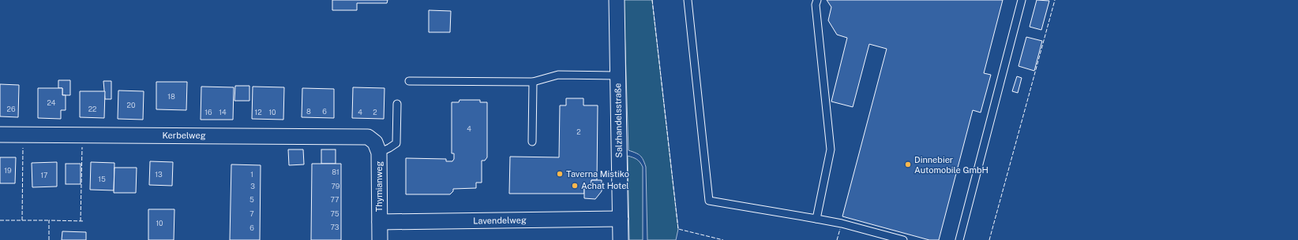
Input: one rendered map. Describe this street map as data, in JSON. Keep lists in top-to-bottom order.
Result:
{
  "streets": {
    "street": [
      "Salzhandelsstraße",
      "Kerbelweg",
      "Thymianweg",
      "Lavendelweg"
    ]
  },
  "crossings": [
    ["Salzhandelsstraße", "Lavendelweg"],
    ["Kerbelweg", "Thymianweg"],
    ["Thymianweg", "Lavendelweg"]
  ],
  "places": ["Dinnebier Automobile GmbH", "Taverna Mistiko", "Achat Hotel"],
  "house_numbers": [
    "18",
    "24",
    "20",
    "26",
    "22",
    "8",
    "6",
    "16",
    "14",
    "12",
    "10",
    "4",
    "2",
    "4",
    "2",
    "19",
    "81",
    "13",
    "1",
    "17",
    "15",
    "3",
    "79",
    "5",
    "77",
    "7",
    "75",
    "10",
    "73",
    "6"
  ]
}
